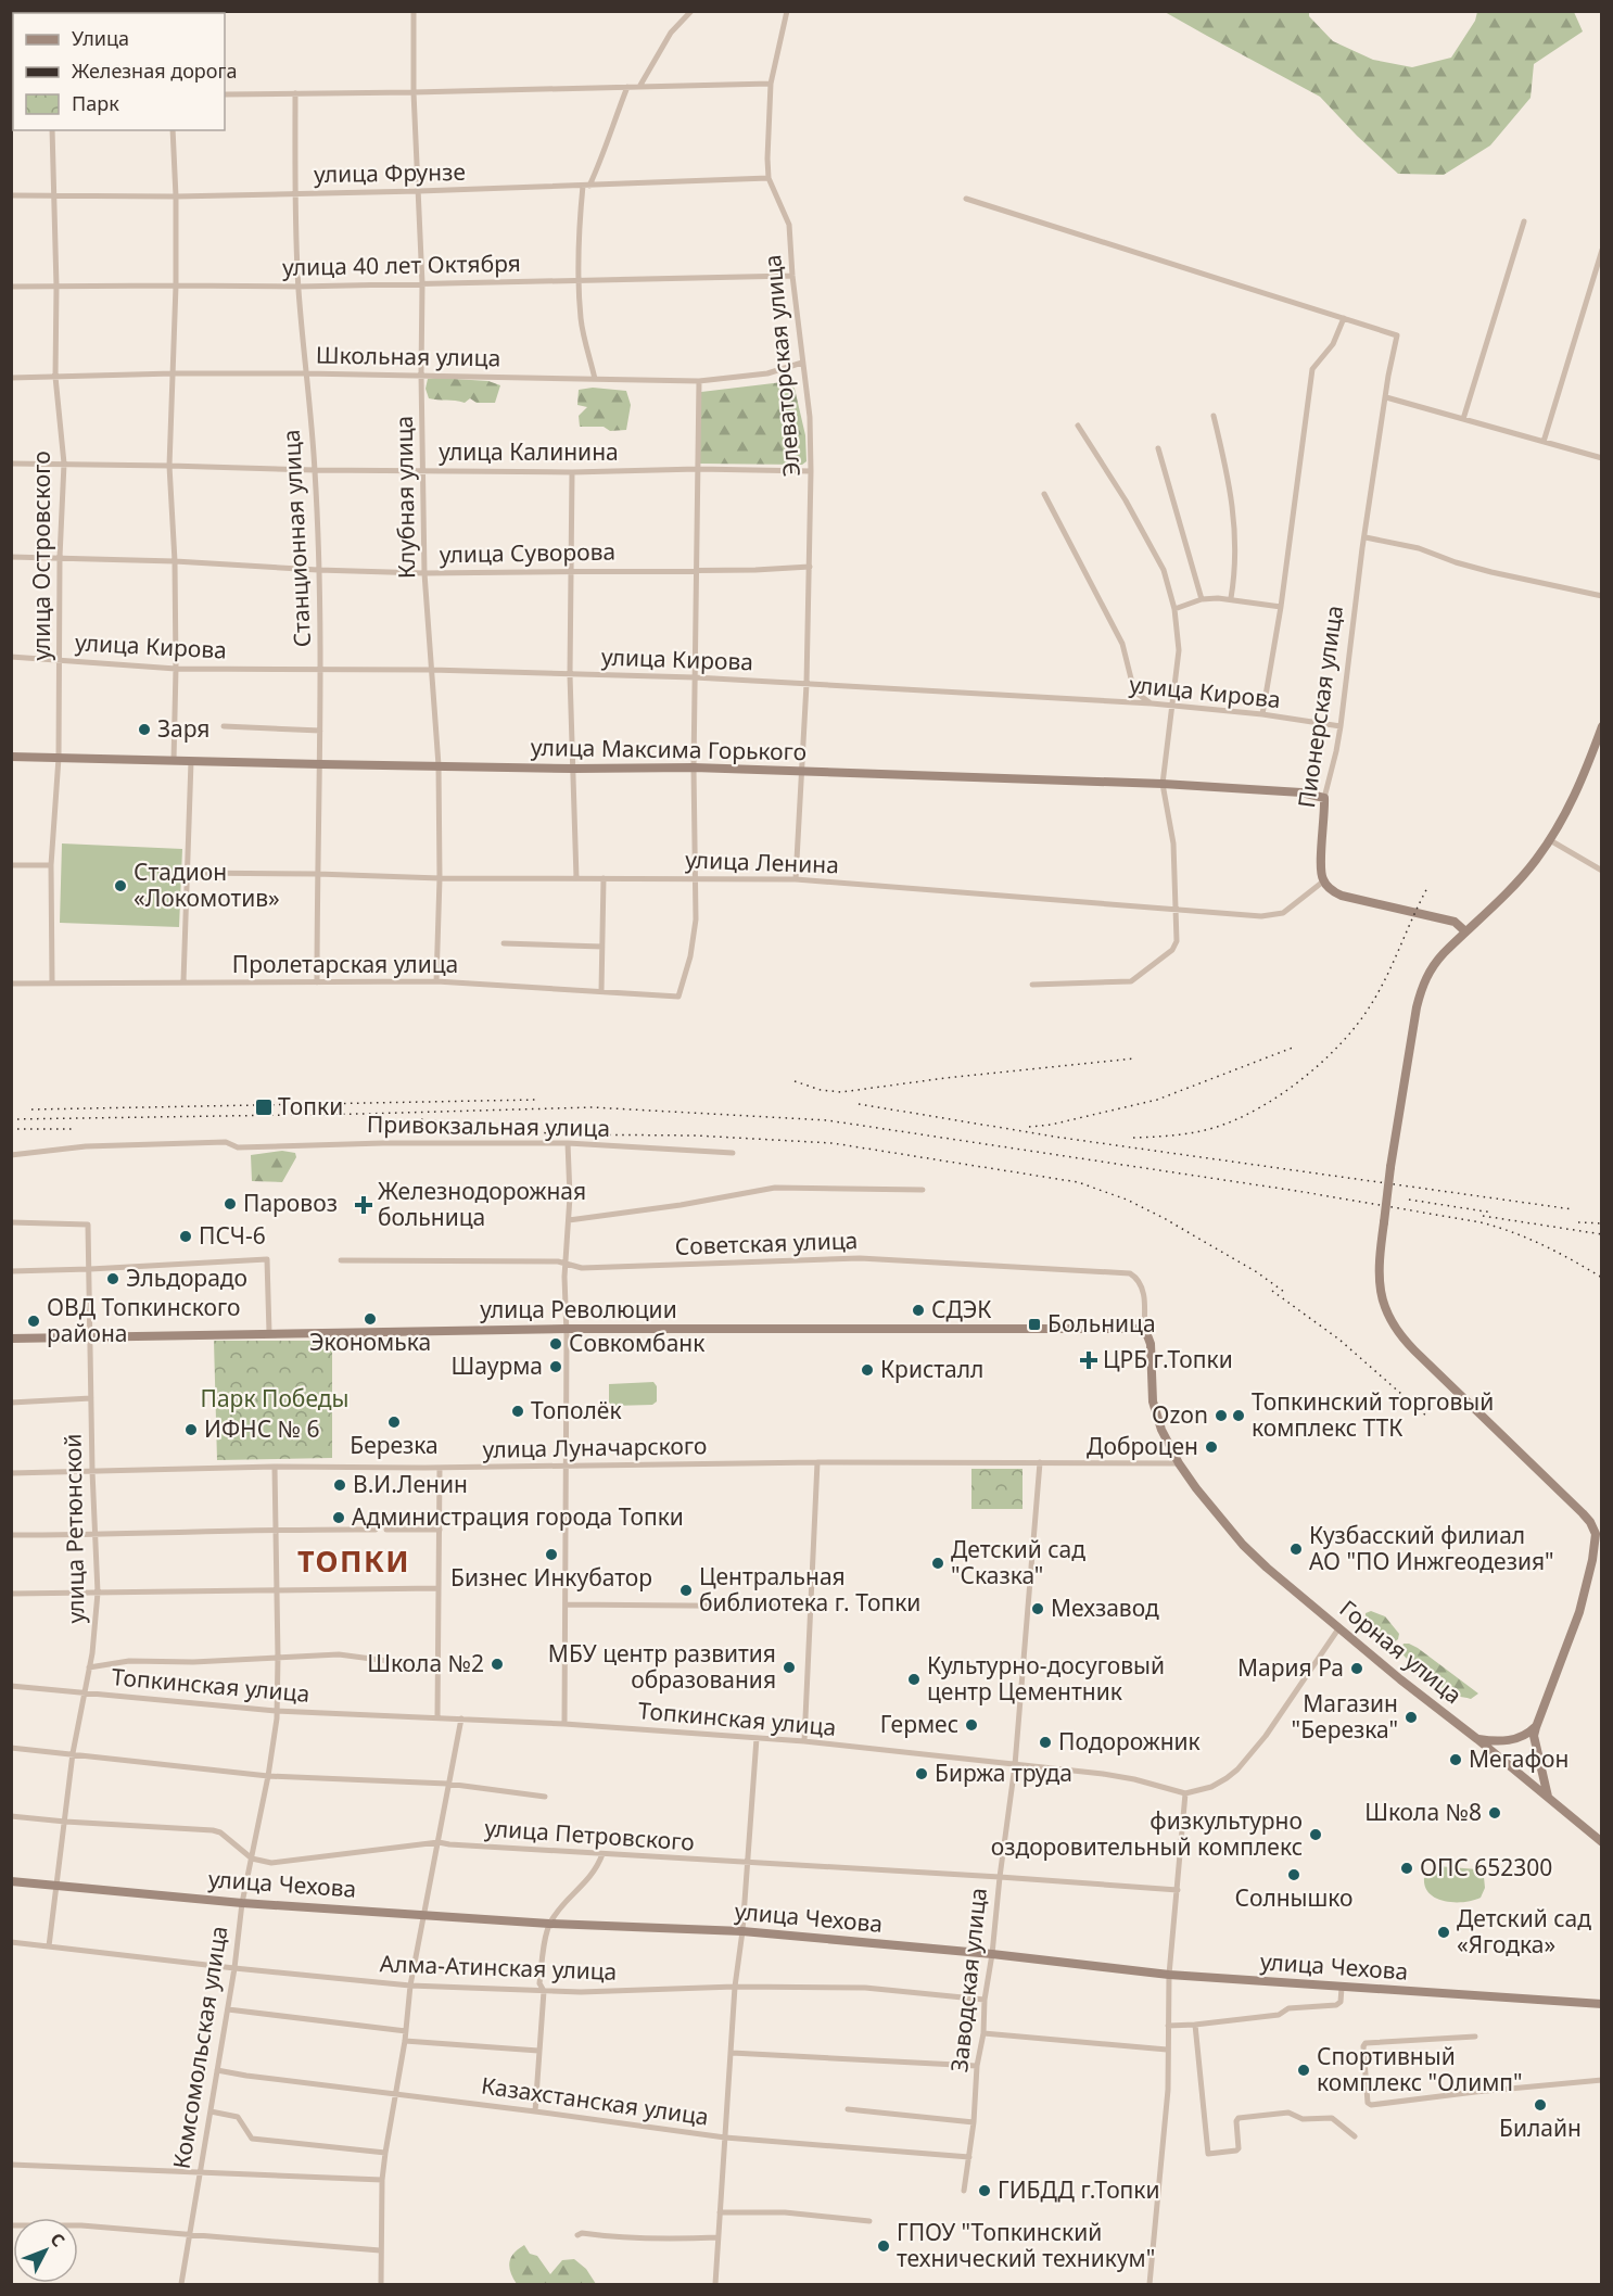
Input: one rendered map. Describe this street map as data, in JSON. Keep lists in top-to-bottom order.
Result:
{
  "streets": {
    "street": [
      "улица Фрунзе",
      "улица 40 лет Октября",
      "Школьная улица",
      "Элеваторская улица",
      "улица Калинина",
      "Клубная улица",
      "Станционная улица",
      "улица Суворова",
      "улица Островского",
      "улица Кирова",
      "Пионерская улица",
      "улица Максима Горького",
      "улица Ленина",
      "Пролетарская улица",
      "Привокзальная улица",
      "Советская улица",
      "улица Революции",
      "улица Луначарского",
      "улица Ретюнской",
      "Горная улица",
      "Топкинская улица",
      "улица Петровского",
      "улица Чехова",
      "Алма-Атинская улица",
      "Заводская улица",
      "Комсомольская улица",
      "Казахстанская улица"
    ]
  },
  "crossings": [
    ["улица Фрунзе", "Элеваторская улица"],
    ["улица Фрунзе", "Клубная улица"],
    ["улица Фрунзе", "Станционная улица"],
    ["улица Фрунзе", "улица Островского"],
    ["улица 40 лет Октября", "Элеваторская улица"],
    ["улица 40 лет Октября", "Клубная улица"],
    ["улица 40 лет Октября", "Станционная улица"],
    ["улица 40 лет Октября", "улица Островского"],
    ["Школьная улица", "Элеваторская улица"],
    ["Школьная улица", "Клубная улица"],
    ["Школьная улица", "Станционная улица"],
    ["Школьная улица", "улица Островского"],
    ["Элеваторская улица", "улица Калинина"],
    ["Элеваторская улица", "улица Суворова"],
    ["Элеваторская улица", "улица Кирова"],
    ["Элеваторская улица", "улица Максима Горького"],
    ["Элеваторская улица", "улица Ленина"],
    ["улица Калинина", "Клубная улица"],
    ["улица Калинина", "Станционная улица"],
    ["улица Калинина", "улица Островского"],
    ["Клубная улица", "улица Суворова"],
    ["Клубная улица", "улица Кирова"],
    ["Клубная улица", "улица Максима Горького"],
    ["Клубная улица", "улица Ленина"],
    ["Клубная улица", "Пролетарская улица"],
    ["Станционная улица", "улица Суворова"],
    ["Станционная улица", "улица Кирова"],
    ["Станционная улица", "улица Максима Горького"],
    ["Станционная улица", "улица Ленина"],
    ["Станционная улица", "Пролетарская улица"],
    ["улица Суворова", "улица Островского"],
    ["улица Островского", "улица Кирова"],
    ["улица Островского", "улица Максима Горького"],
    ["улица Островского", "Пролетарская улица"],
    ["улица Кирова", "Пионерская улица"],
    ["Пионерская улица", "улица Максима Горького"],
    ["Пионерская улица", "улица Ленина"],
    ["улица Ленина", "Пролетарская улица"],
    ["Советская улица", "улица Революции"],
    ["Советская улица", "Горная улица"],
    ["улица Революции", "улица Ретюнской"],
    ["улица Революции", "Горная улица"],
    ["улица Луначарского", "улица Ретюнской"],
    ["улица Луначарского", "Горная улица"],
    ["улица Луначарского", "Заводская улица"],
    ["улица Луначарского", "Комсомольская улица"],
    ["улица Ретюнской", "Топкинская улица"],
    ["улица Ретюнской", "улица Чехова"],
    ["улица Ретюнской", "Алма-Атинская улица"],
    ["Топкинская улица", "Заводская улица"],
    ["Топкинская улица", "Комсомольская улица"],
    ["улица Петровского", "Заводская улица"],
    ["улица Петровского", "Комсомольская улица"],
    ["улица Чехова", "Заводская улица"],
    ["улица Чехова", "Комсомольская улица"],
    ["Алма-Атинская улица", "Заводская улица"],
    ["Алма-Атинская улица", "Комсомольская улица"],
    ["Заводская улица", "Казахстанская улица"],
    ["Комсомольская улица", "Казахстанская улица"]
  ],
  "districts": ["ТОПКИ"],
  "parks": ["Парк Победы"],
  "places": {
    "other": [
      "Заря",
      "Стадион «Локомотив»",
      "Паровоз",
      "ПСЧ-6",
      "Эльдорадо",
      "СДЭК",
      "Экономька",
      "ОВД Топкинского района",
      "Совкомбанк",
      "Шаурма",
      "Кристалл",
      "Тополёк",
      "Ozon",
      "Топкинский торговый комплекс ТТК",
      "Березка",
      "ИФНС № 6",
      "Доброцен",
      "В.И.Ленин",
      "Администрация города Топки",
      "Кузбасский филиал АО \"ПО Инжгеодезия\"",
      "Бизнес Инкубатор",
      "Детский сад \"Сказка\"",
      "Центральная библиотека г. Топки",
      "Мехзавод",
      "Школа №2",
      "МБУ центр развития образования",
      "Мария Ра",
      "Культурно-досуговый центр Цементник",
      "Магазин \"Березка\"",
      "Гермес",
      "Подорожник",
      "Мегафон",
      "Биржа труда",
      "Школа №8",
      "физкультурно оздоровительный комплекс",
      "ОПС 652300",
      "Солнышко",
      "Детский сад «Ягодка»",
      "Спортивный комплекс \"Олимп\"",
      "Билайн",
      "ГИБДД г.Топки",
      "ГПОУ \"Топкинский технический техникум\""
    ],
    "transit": ["Топки", "Больница"],
    "health": ["Железнодорожная больница", "ЦРБ г.Топки"]
  },
  "legend": ["Улица", "Железная дорога", "Парк"],
  "north": "top right"
}
